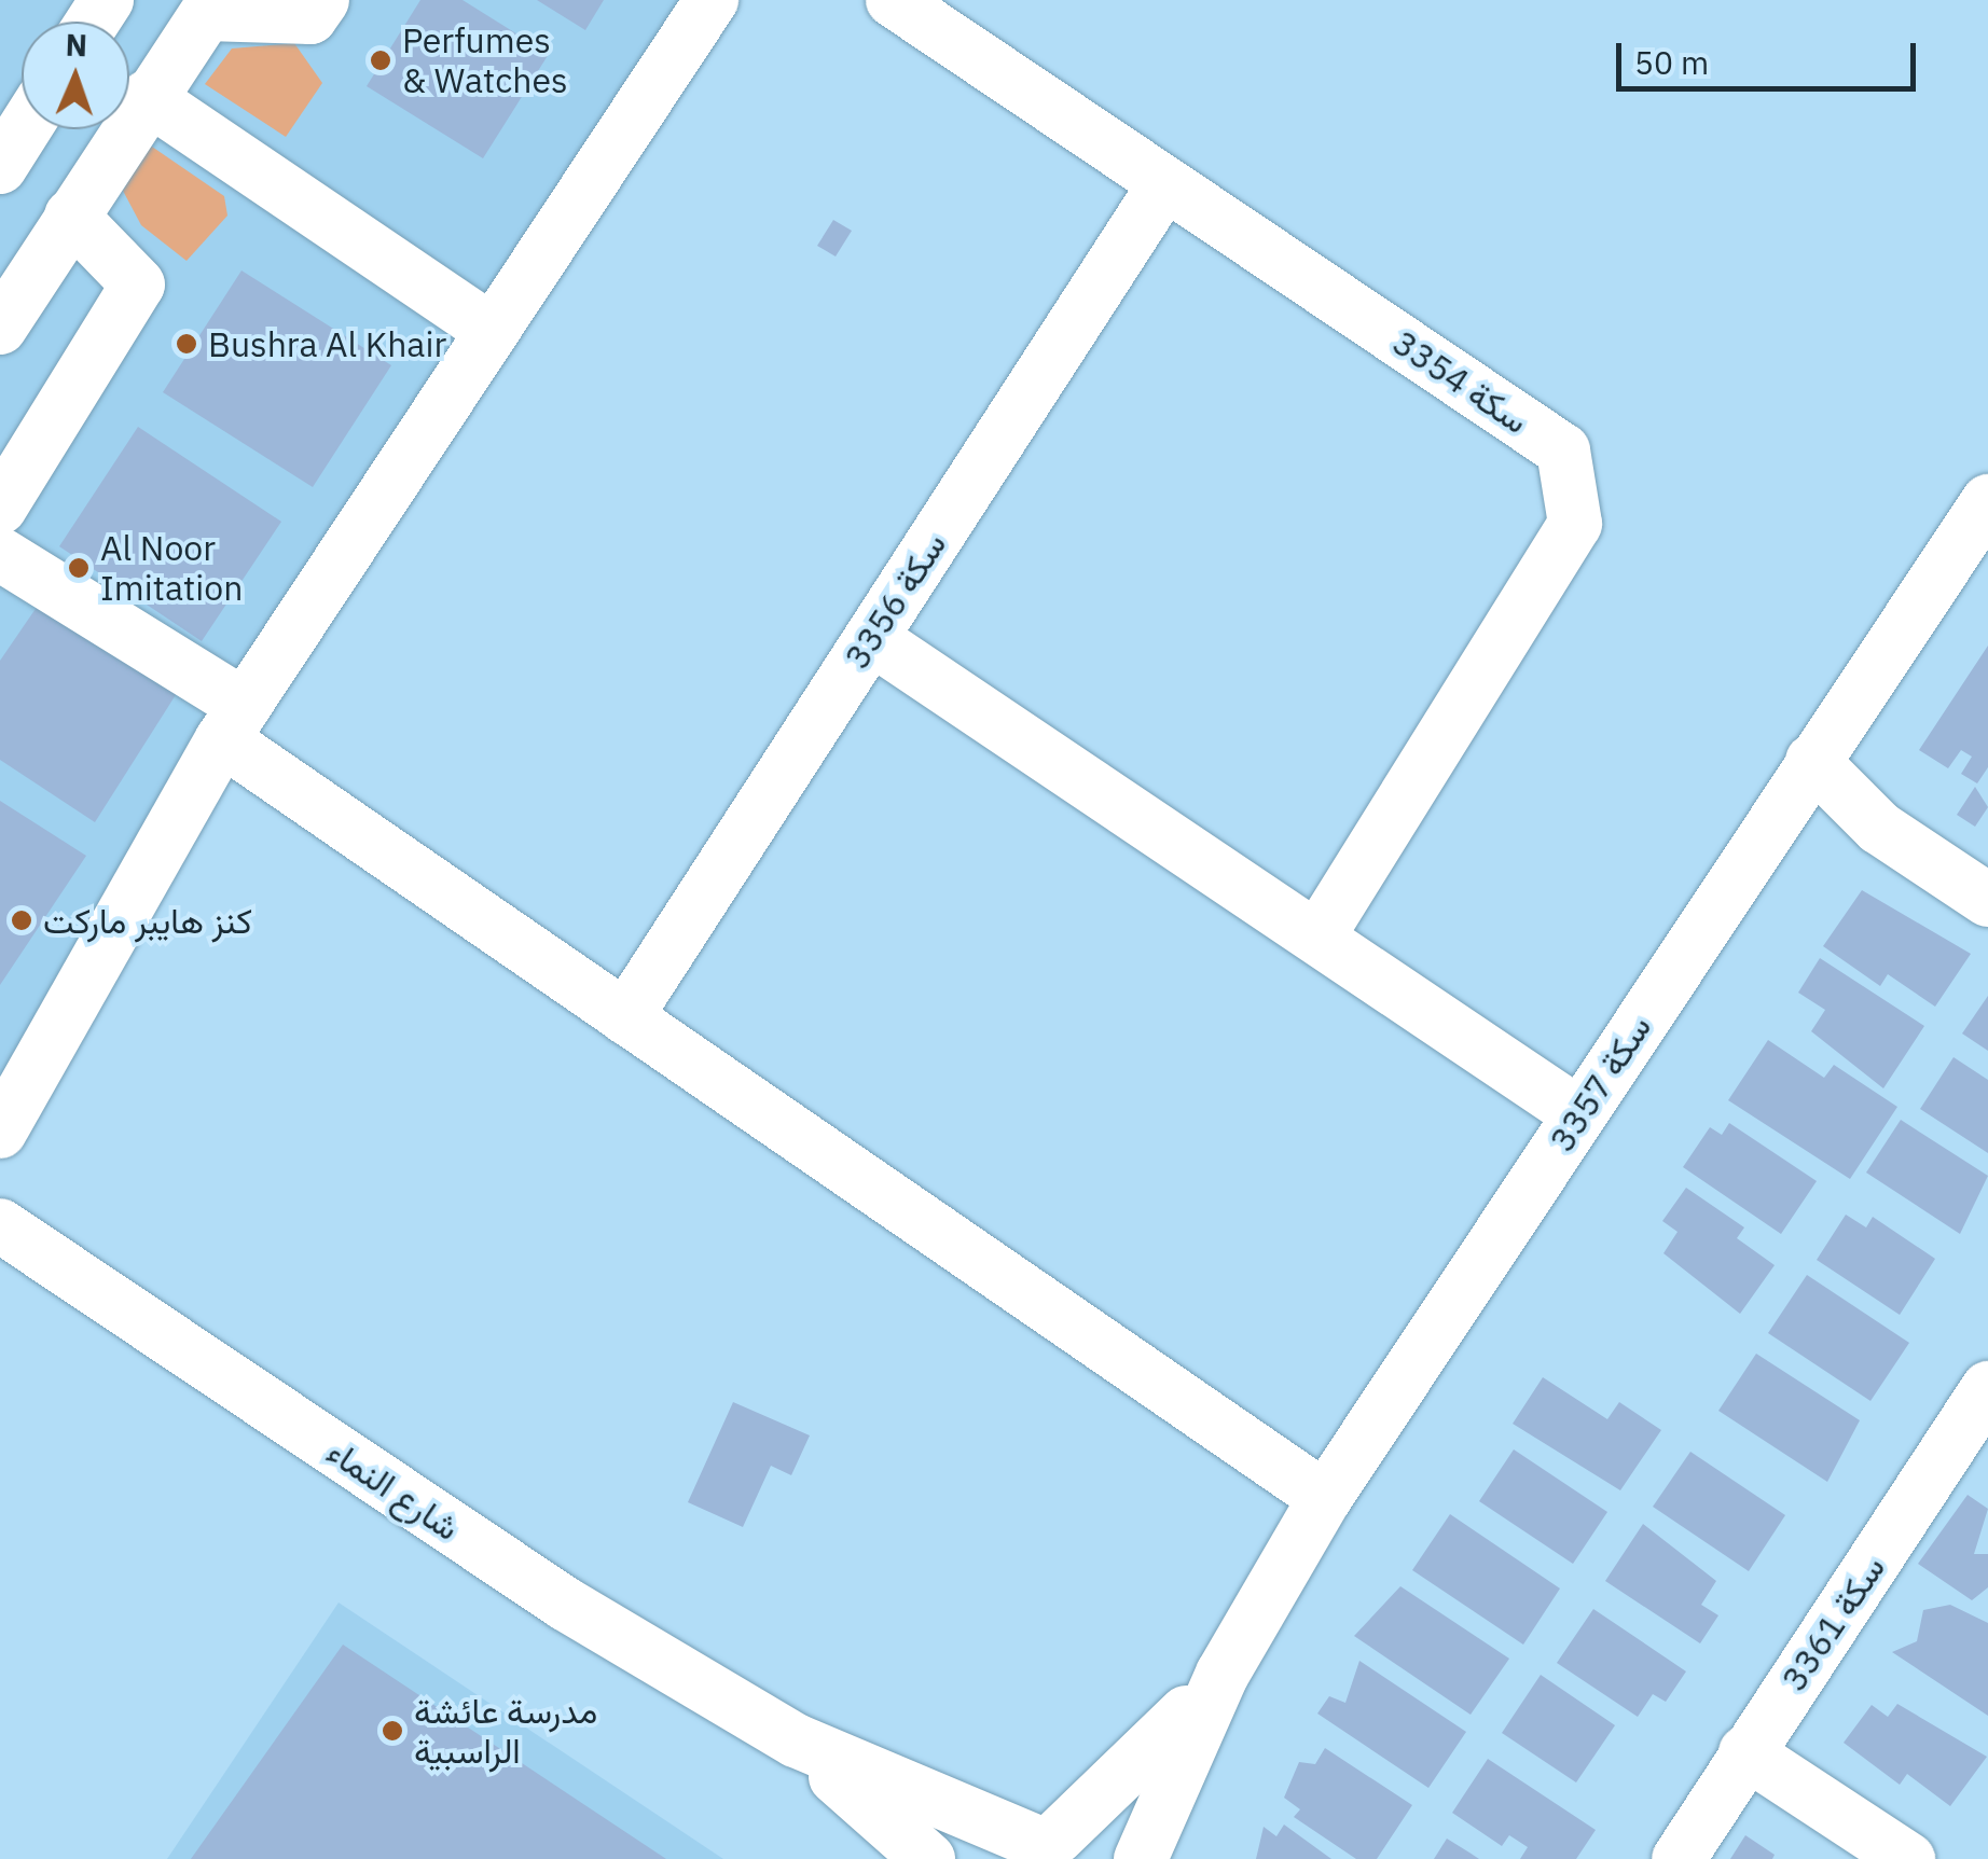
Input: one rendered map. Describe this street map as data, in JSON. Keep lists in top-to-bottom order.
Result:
{
  "streets": {
    "street": [
      "سكة 3354",
      "سكة 3356",
      "سكة 3357",
      "شارع النماء",
      "سكة 3361"
    ]
  },
  "crossings": [
    ["سكة 3354", "سكة 3356"],
    ["سكة 3357", "شارع النماء"]
  ],
  "places": [
    "Perfumes & Watches",
    "Bushra Al Khair",
    "Al Noor Imitation",
    "كنز هايبر ماركت",
    "مدرسة عائشة الراسبية"
  ],
  "scale_bar": "50 m",
  "north": "top"
}
